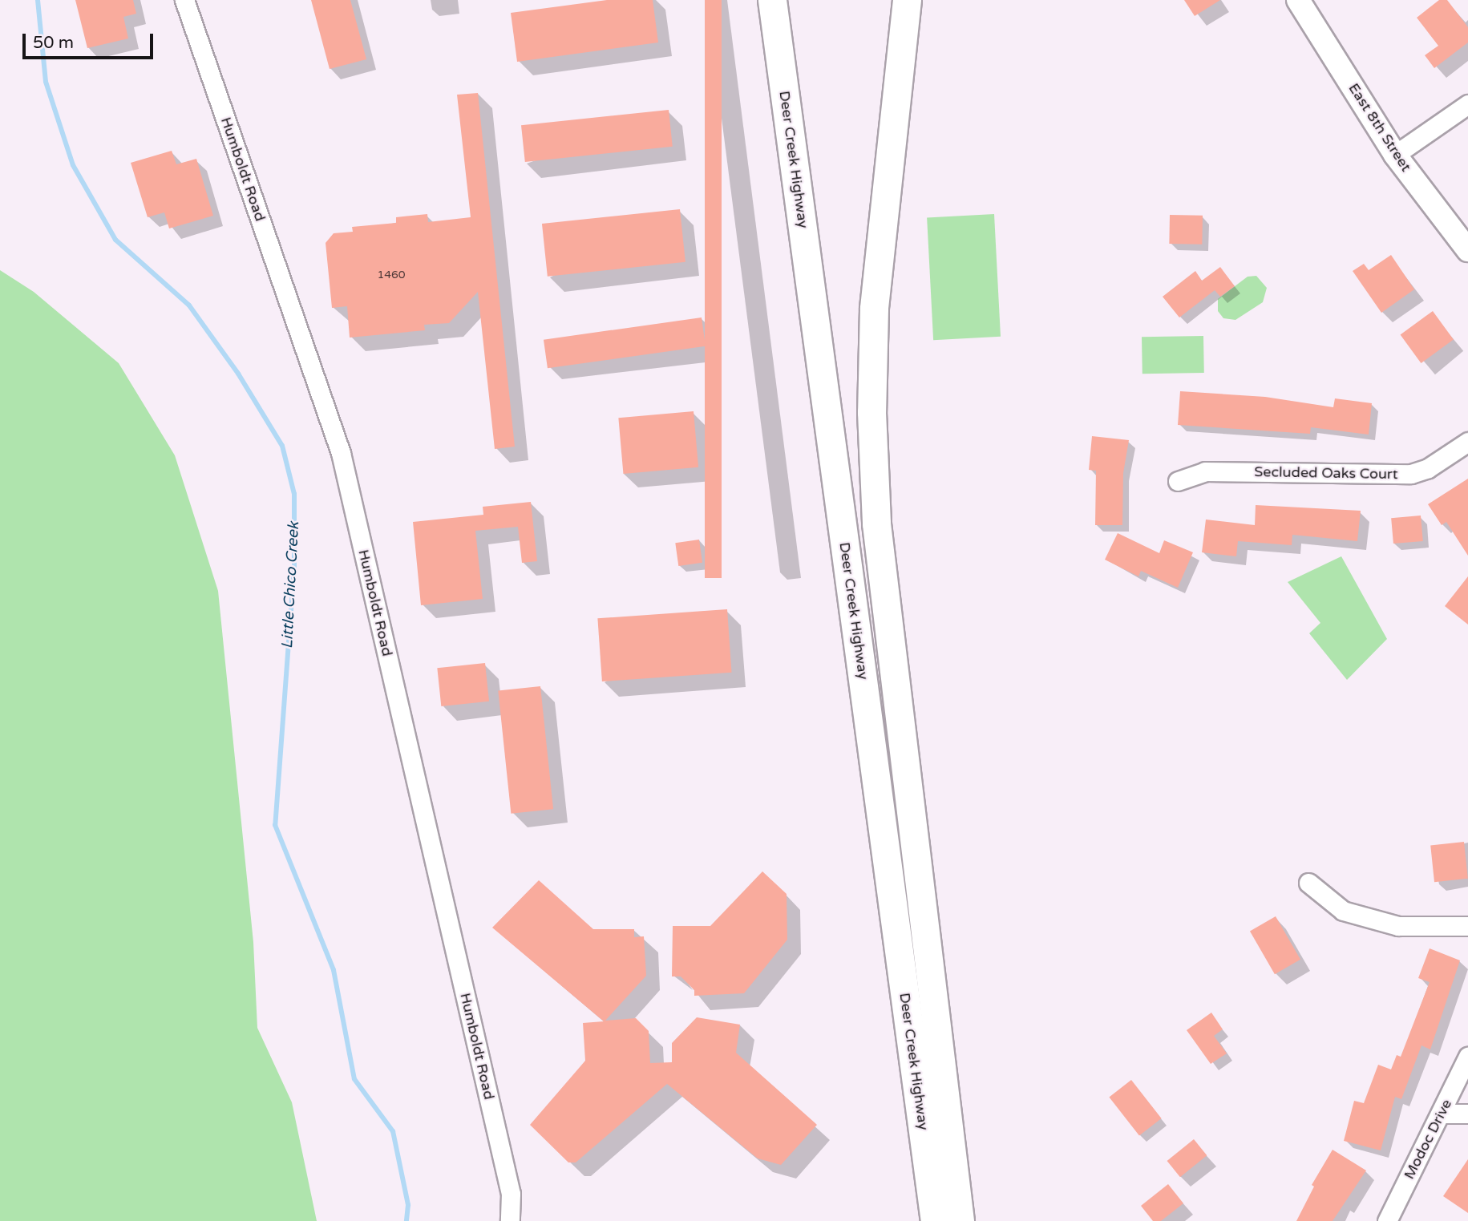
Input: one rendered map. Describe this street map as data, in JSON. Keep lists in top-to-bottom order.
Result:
{
  "streets": {
    "main road": ["Deer Creek Highway"],
    "street": [
      "East 8th Street",
      "Humboldt Road",
      "Secluded Oaks Court",
      "Modoc Drive"
    ]
  },
  "water": ["Little Chico Creek"],
  "house_numbers": ["1460"],
  "scale_bar": "50 m"
}
